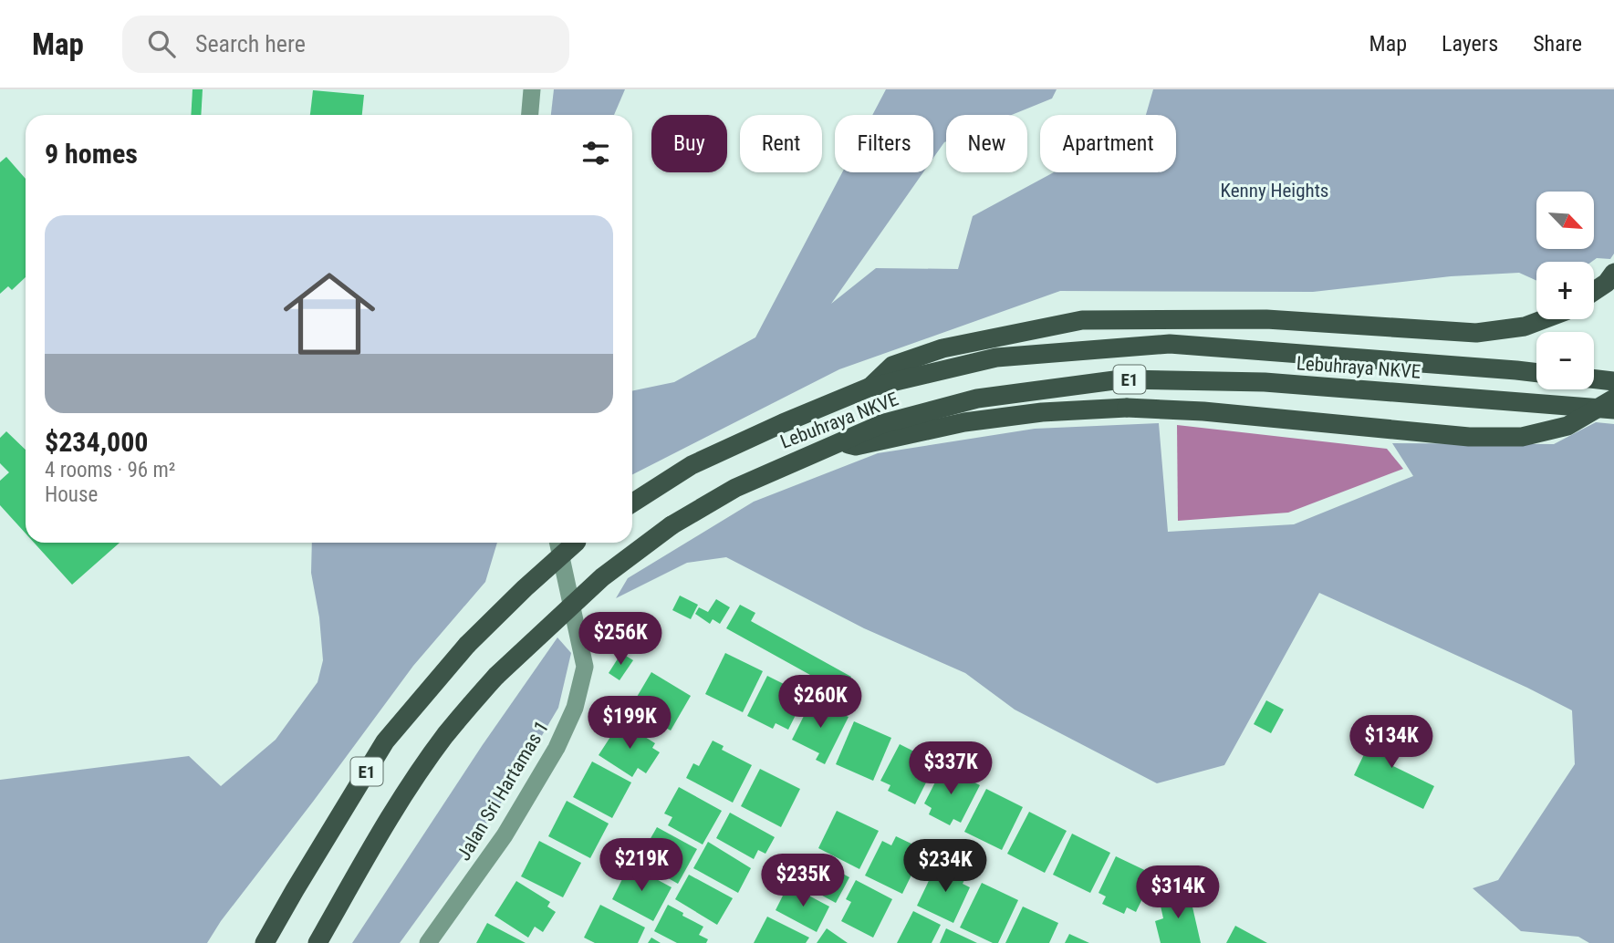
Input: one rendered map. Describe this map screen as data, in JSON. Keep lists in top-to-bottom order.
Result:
{
  "streets": {
    "highway": ["Lebuhraya NKVE", "E1"],
    "street": ["Jalan Sri Hartamas 1"]
  },
  "parks": ["Kenny Heights"],
  "north": "bottom right",
  "page": {
    "header": "Map",
    "search": "Search here",
    "nav": ["Map", "Layers", "Share"],
    "chip": [
      "Buy",
      "Rent",
      "Filters",
      "New",
      "Apartment"
    ],
    "heading": "9 homes",
    "map_buttons": ["+", "−"],
    "list": [
      {
        "name": "$234,000",
        "note": "4 rooms · 96 m² · House"
      }
    ],
    "price": [
      "$256K",
      "$260K",
      "$199K",
      "$134K",
      "$337K",
      "$219K",
      "$234K",
      "$235K",
      "$314K"
    ]
  }
}
